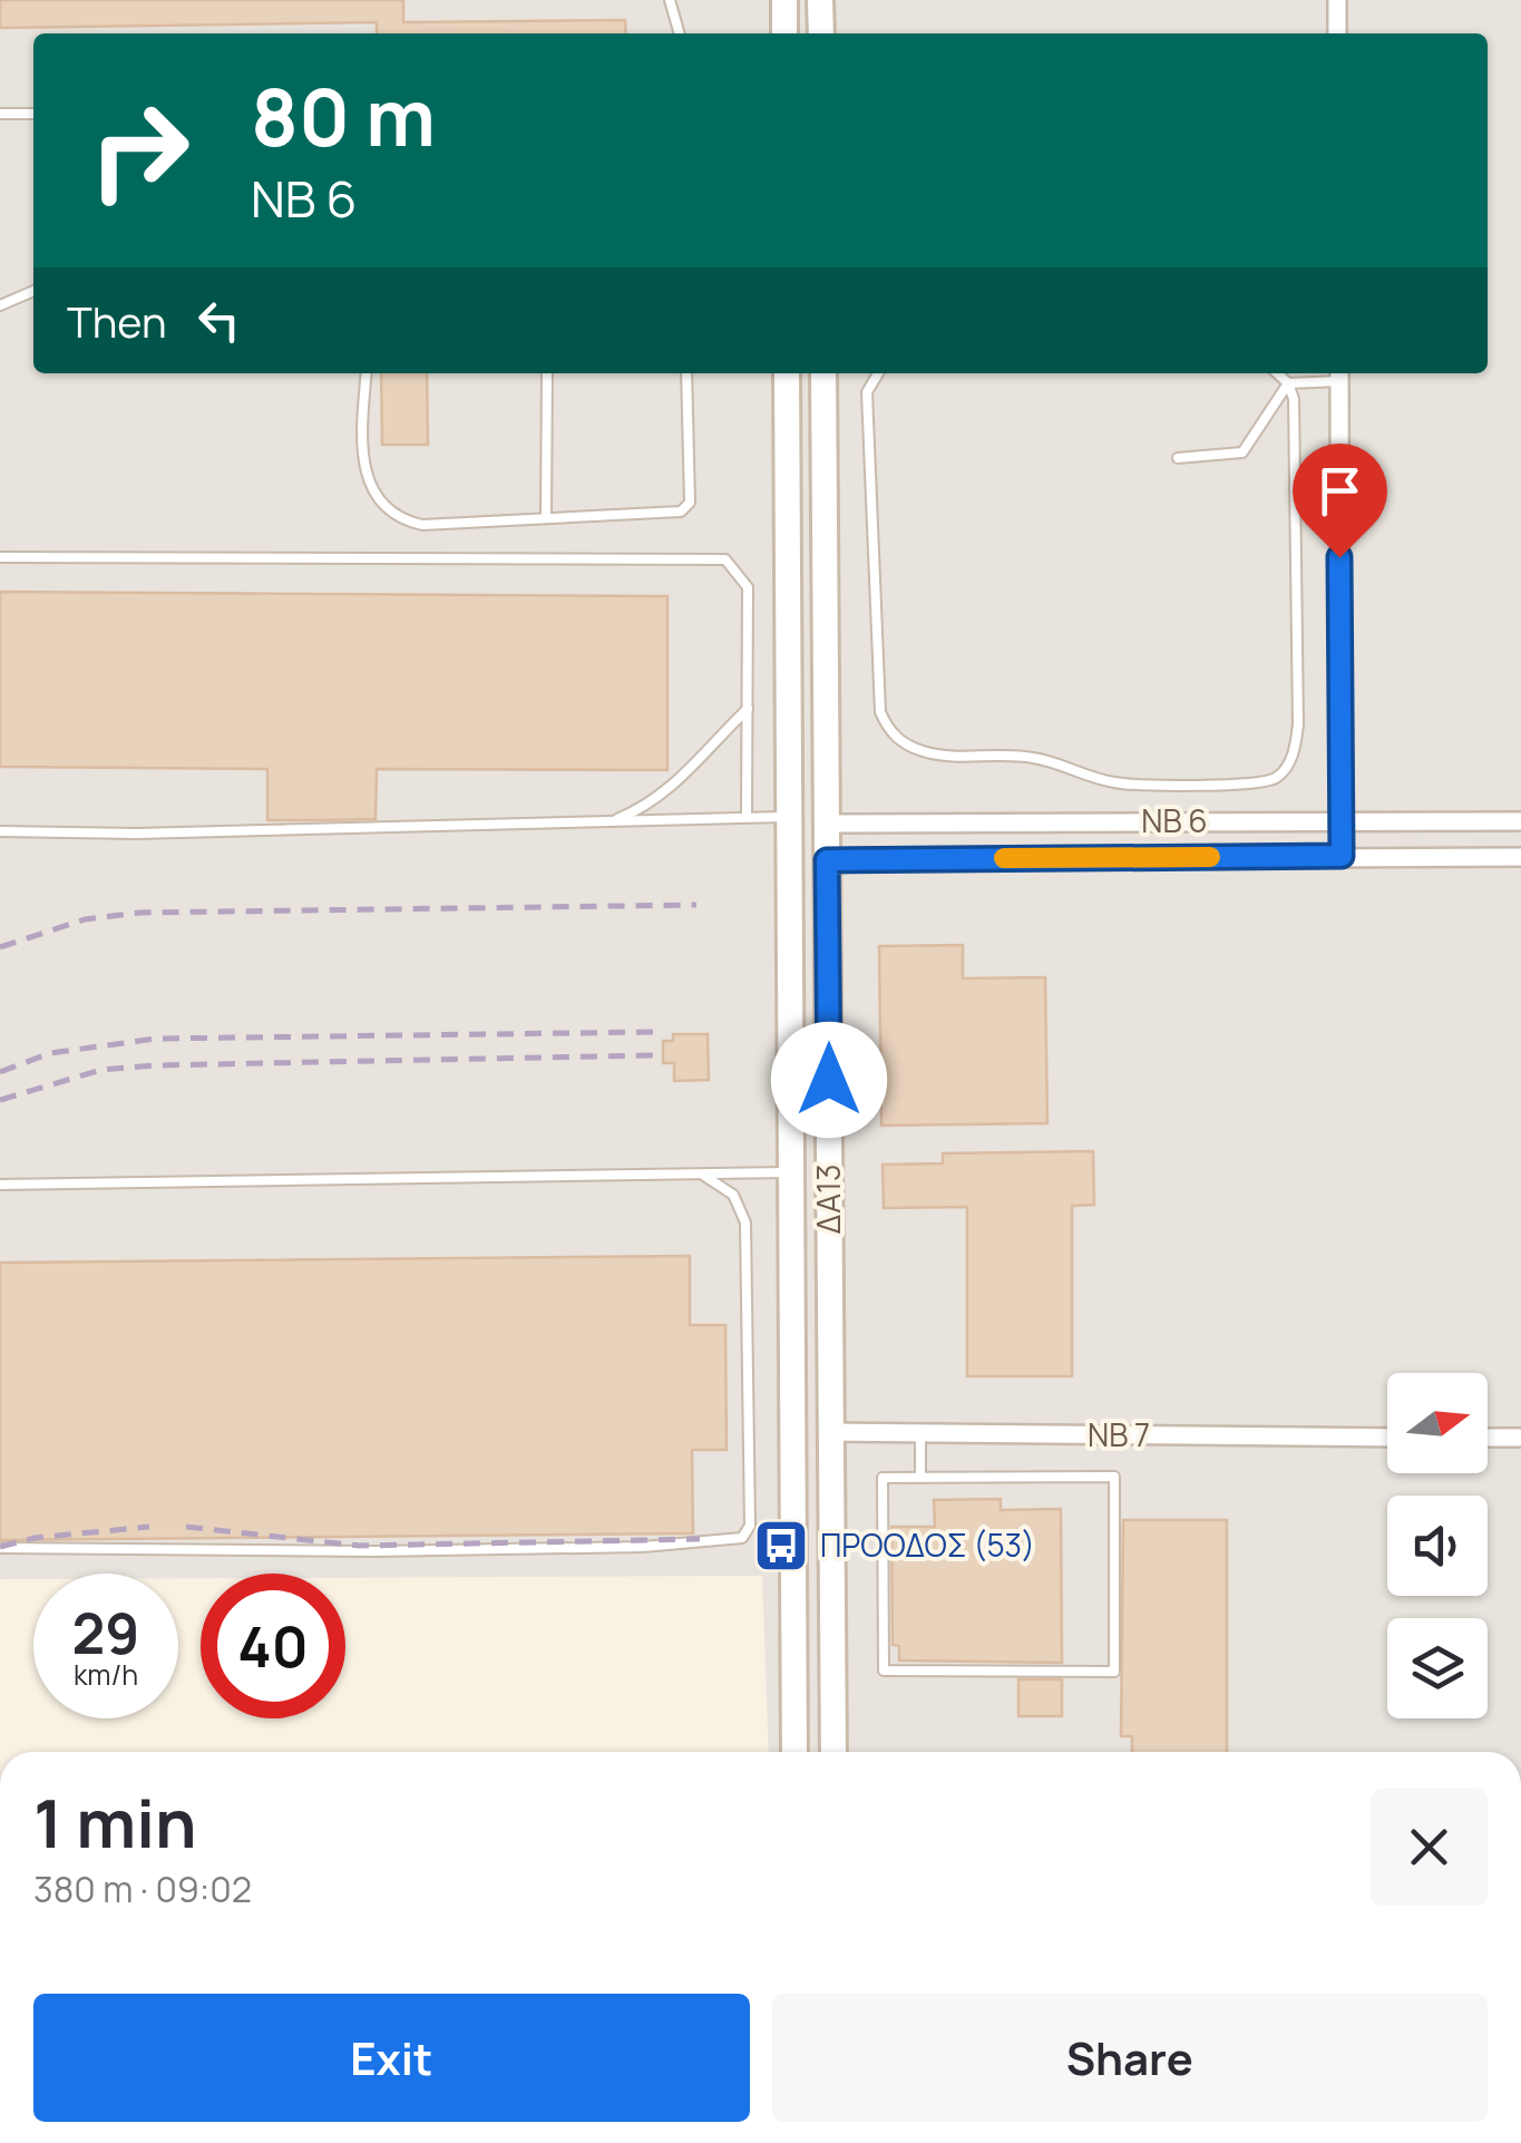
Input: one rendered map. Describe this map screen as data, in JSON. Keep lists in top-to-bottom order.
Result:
{
  "streets": {
    "street": ["ΝΒ 6", "ΔΑ13", "ΝΒ 7"]
  },
  "crossings": [
    ["ΝΒ 6", "ΔΑ13"],
    ["ΔΑ13", "ΝΒ 7"]
  ],
  "places": {
    "bus stop": ["ΠΡΟΟΔΟΣ (53)"]
  },
  "north": "right",
  "page": {
    "turn": ["80 m", "ΝΒ 6"],
    "then": "Then",
    "speed": "29 km/h",
    "limit": "40",
    "heading": ["1 min", "380 m · 09:02"],
    "buttons": ["Exit", "Share"]
  }
}
